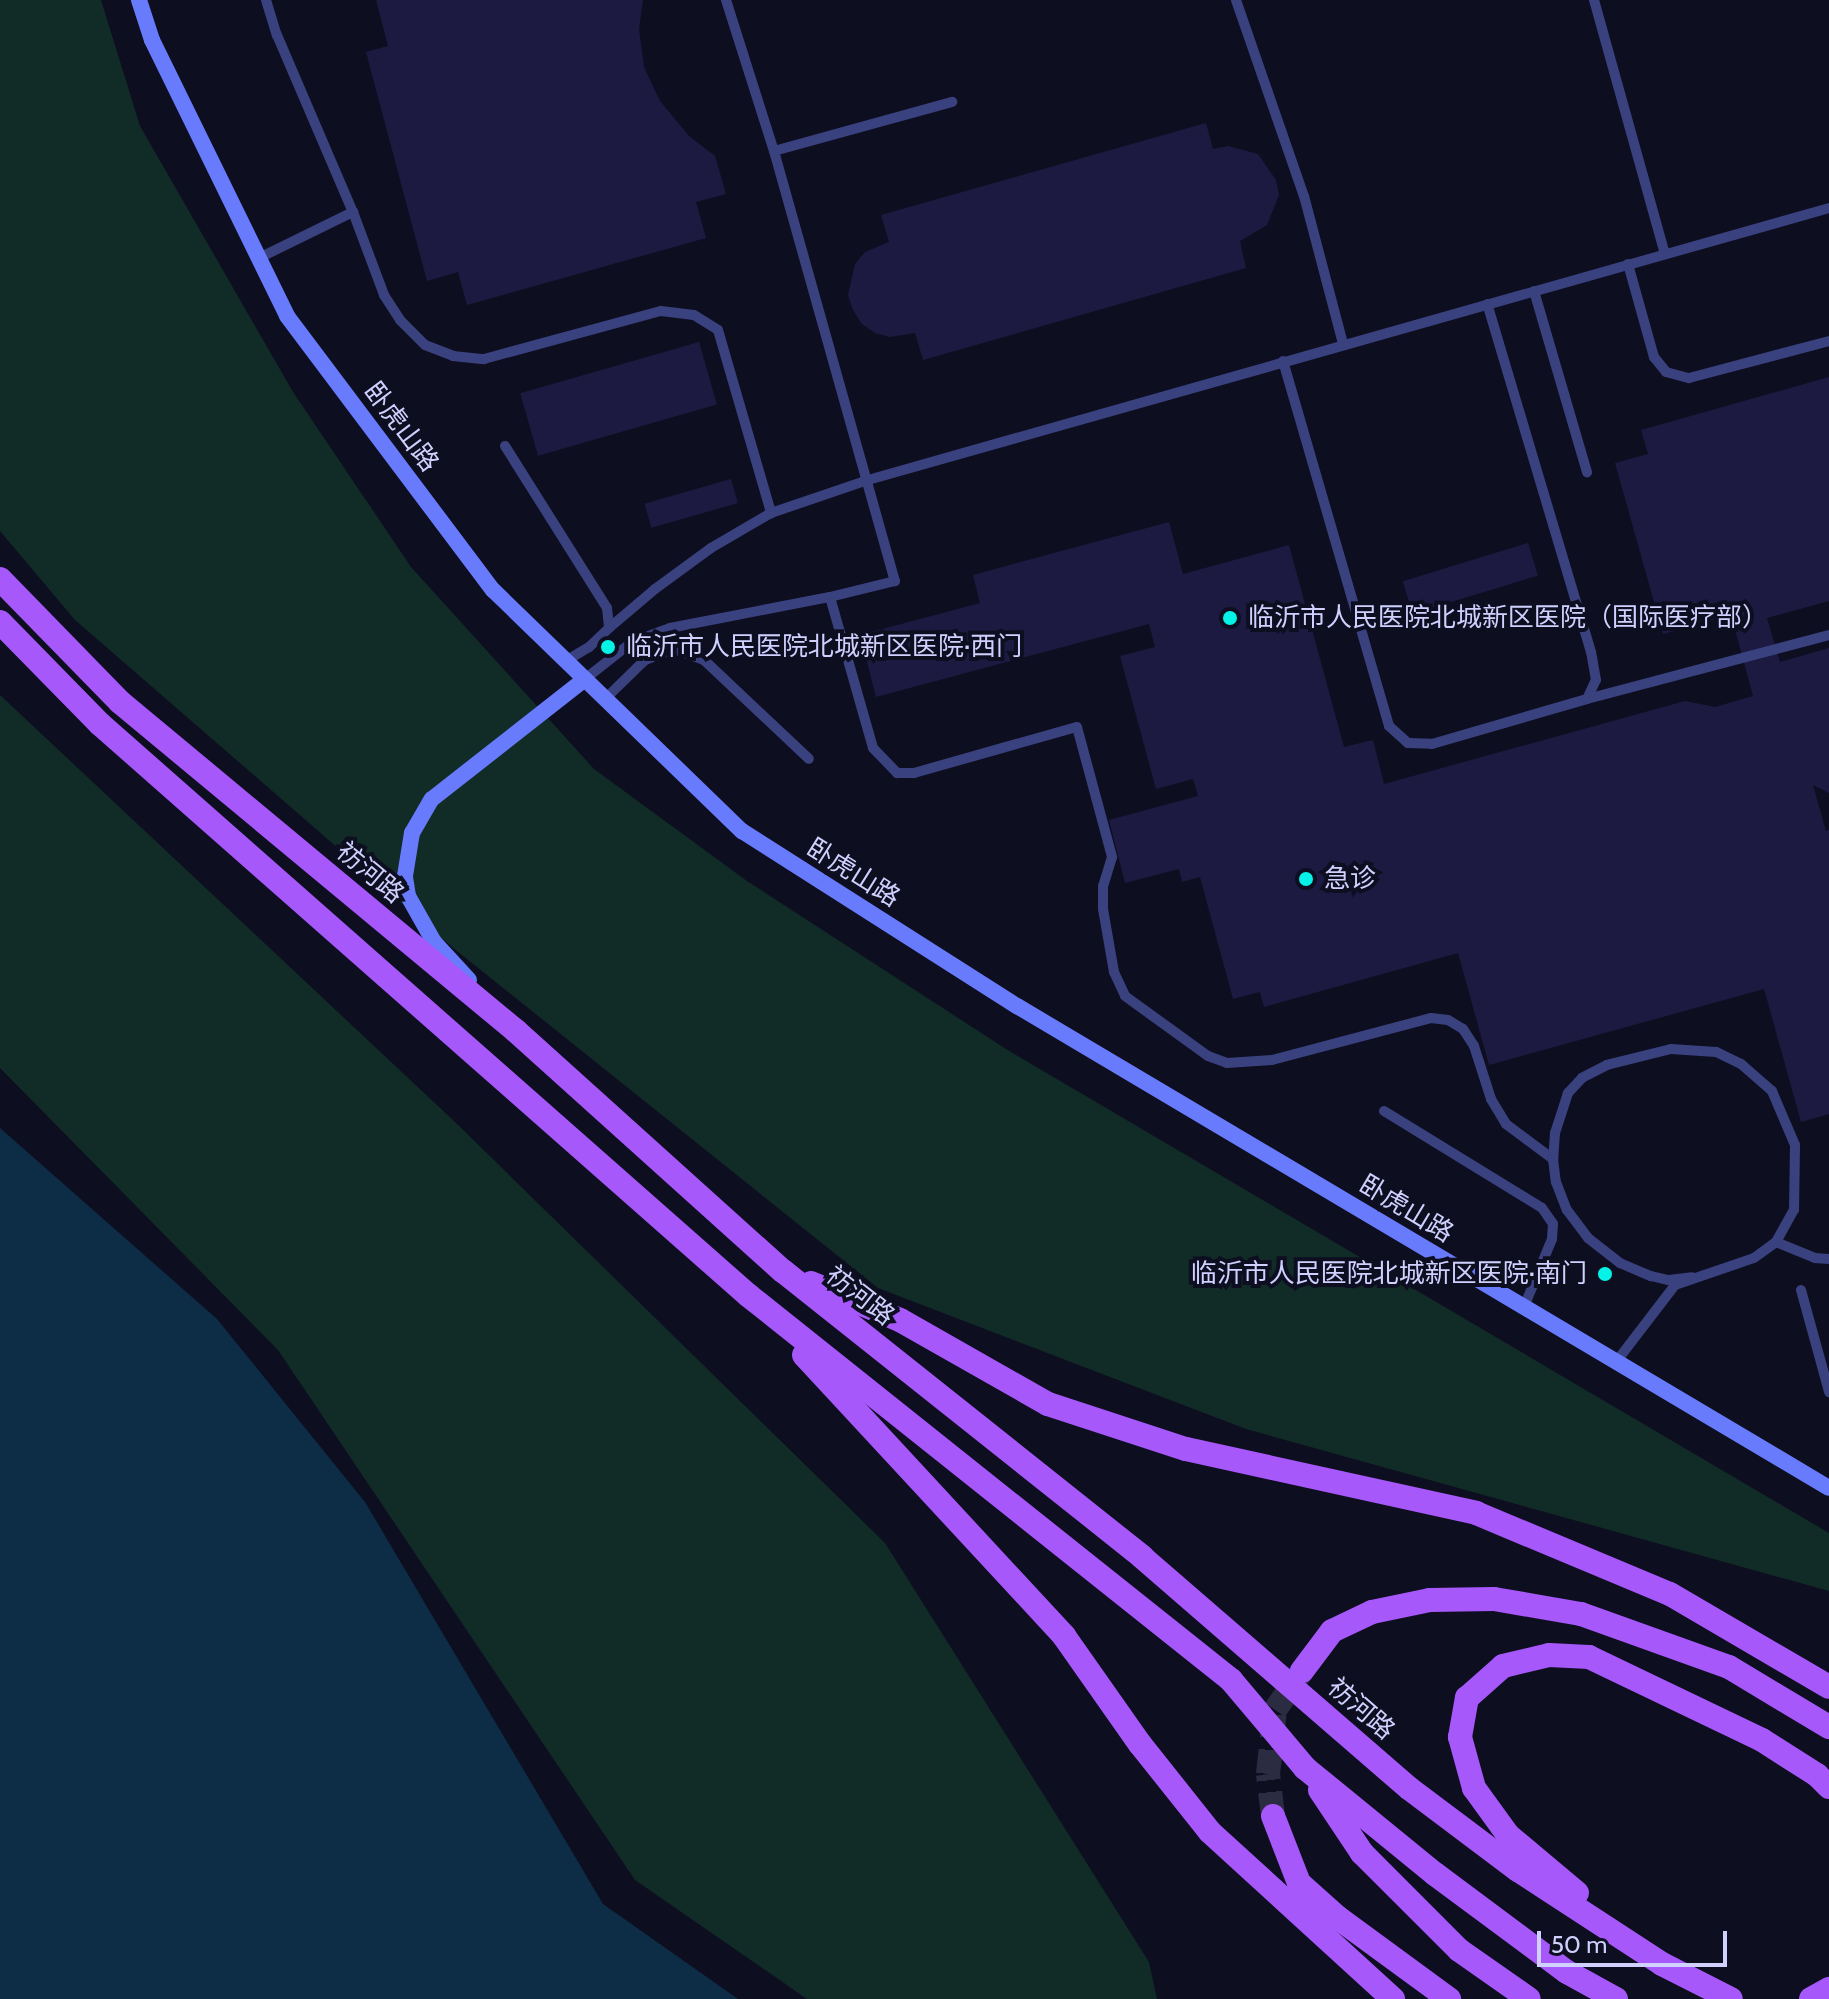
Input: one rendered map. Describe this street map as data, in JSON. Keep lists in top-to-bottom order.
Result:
{
  "streets": {
    "main road": ["祊河路"],
    "street": ["卧虎山路"]
  },
  "places": [
    "临沂市人民医院北城新区医院（国际医疗部）",
    "临沂市人民医院北城新区医院·西门",
    "急诊",
    "临沂市人民医院北城新区医院·南门"
  ],
  "scale_bar": "50 m"
}
